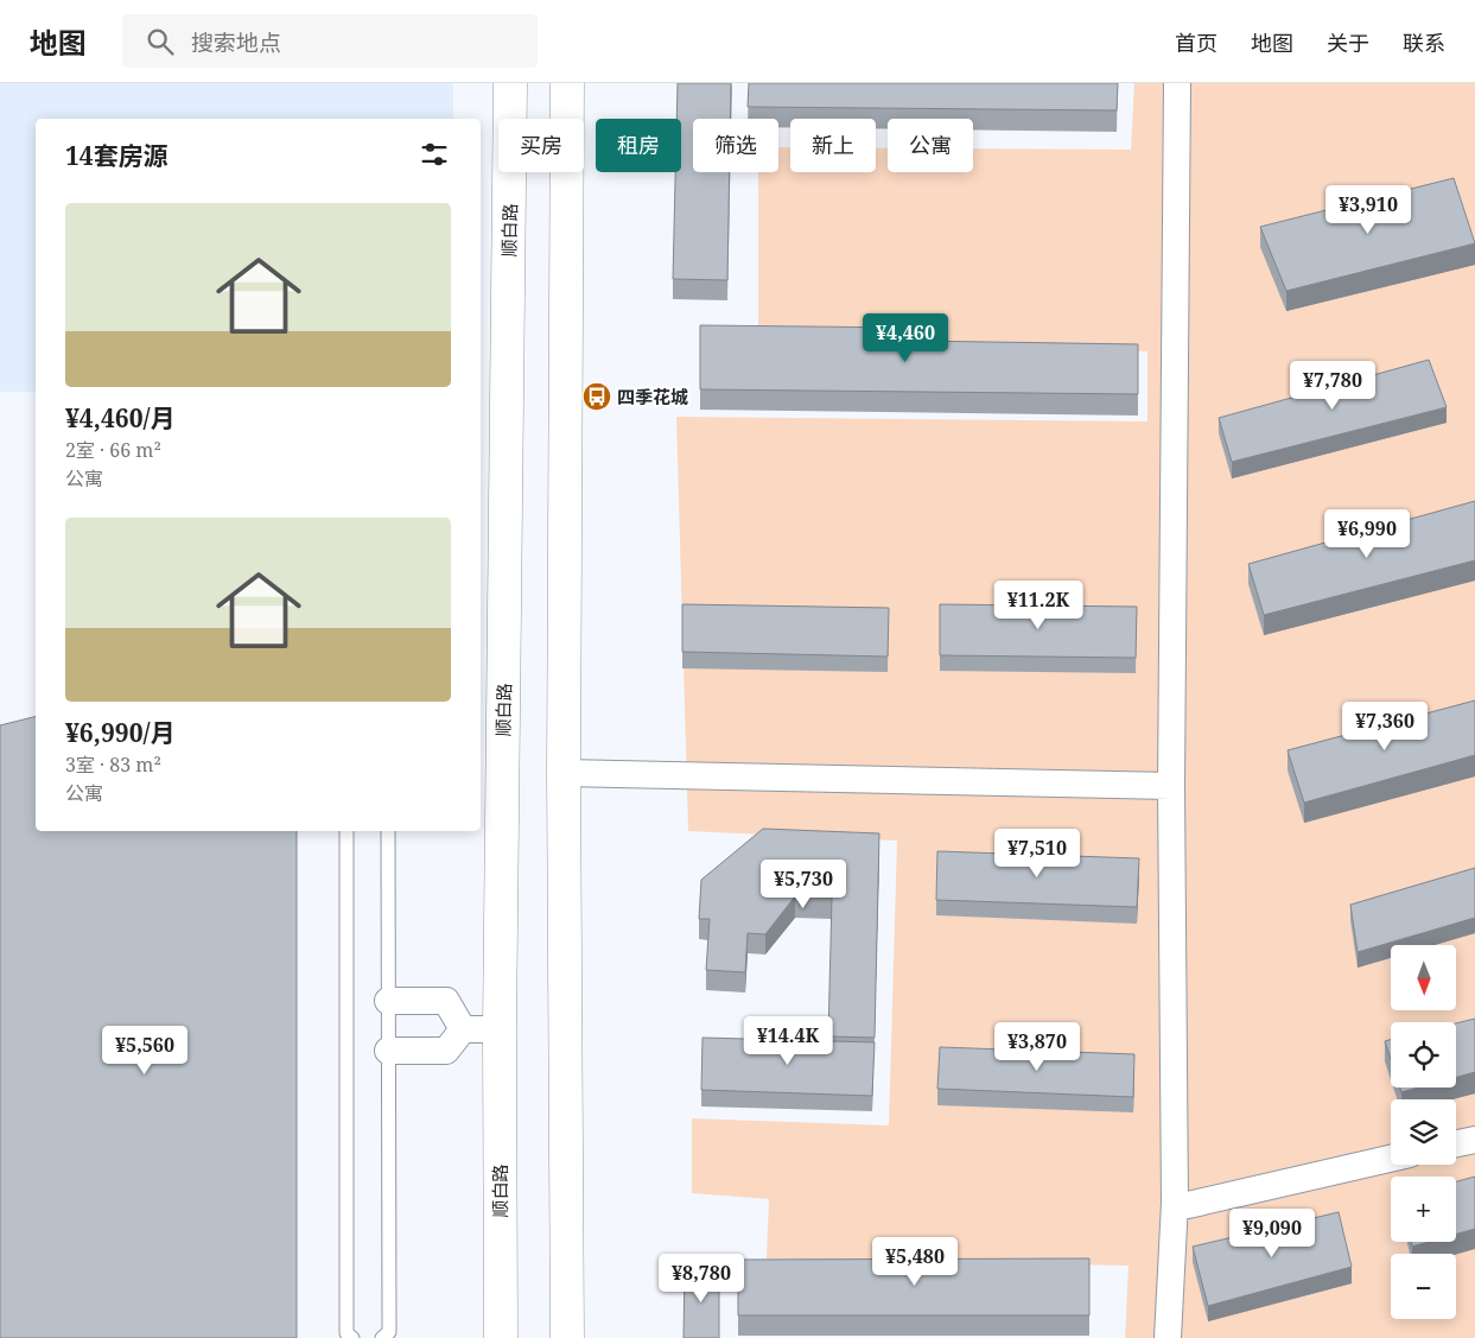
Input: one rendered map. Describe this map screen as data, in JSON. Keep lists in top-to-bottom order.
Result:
{
  "streets": {
    "main road": ["顺白路"]
  },
  "places": {
    "bus stop": ["四季花城"]
  },
  "north": "bottom",
  "page": {
    "header": "地图",
    "search": "搜索地点",
    "nav": [
      "首页",
      "地图",
      "关于",
      "联系"
    ],
    "chip": [
      "买房",
      "租房",
      "筛选",
      "新上",
      "公寓"
    ],
    "heading": "14套房源",
    "price": [
      "¥3,910",
      "¥4,460",
      "¥7,780",
      "¥6,990",
      "¥11.2K",
      "¥7,360",
      "¥7,510",
      "¥5,730",
      "¥14.4K",
      "¥3,870",
      "¥5,560",
      "¥9,090",
      "¥5,480",
      "¥8,780"
    ],
    "list": [
      {
        "name": "¥4,460/月",
        "note": "2室 · 66 m² · 公寓"
      },
      {
        "name": "¥6,990/月",
        "note": "3室 · 83 m² · 公寓"
      }
    ],
    "map_buttons": ["+", "−"]
  }
}
